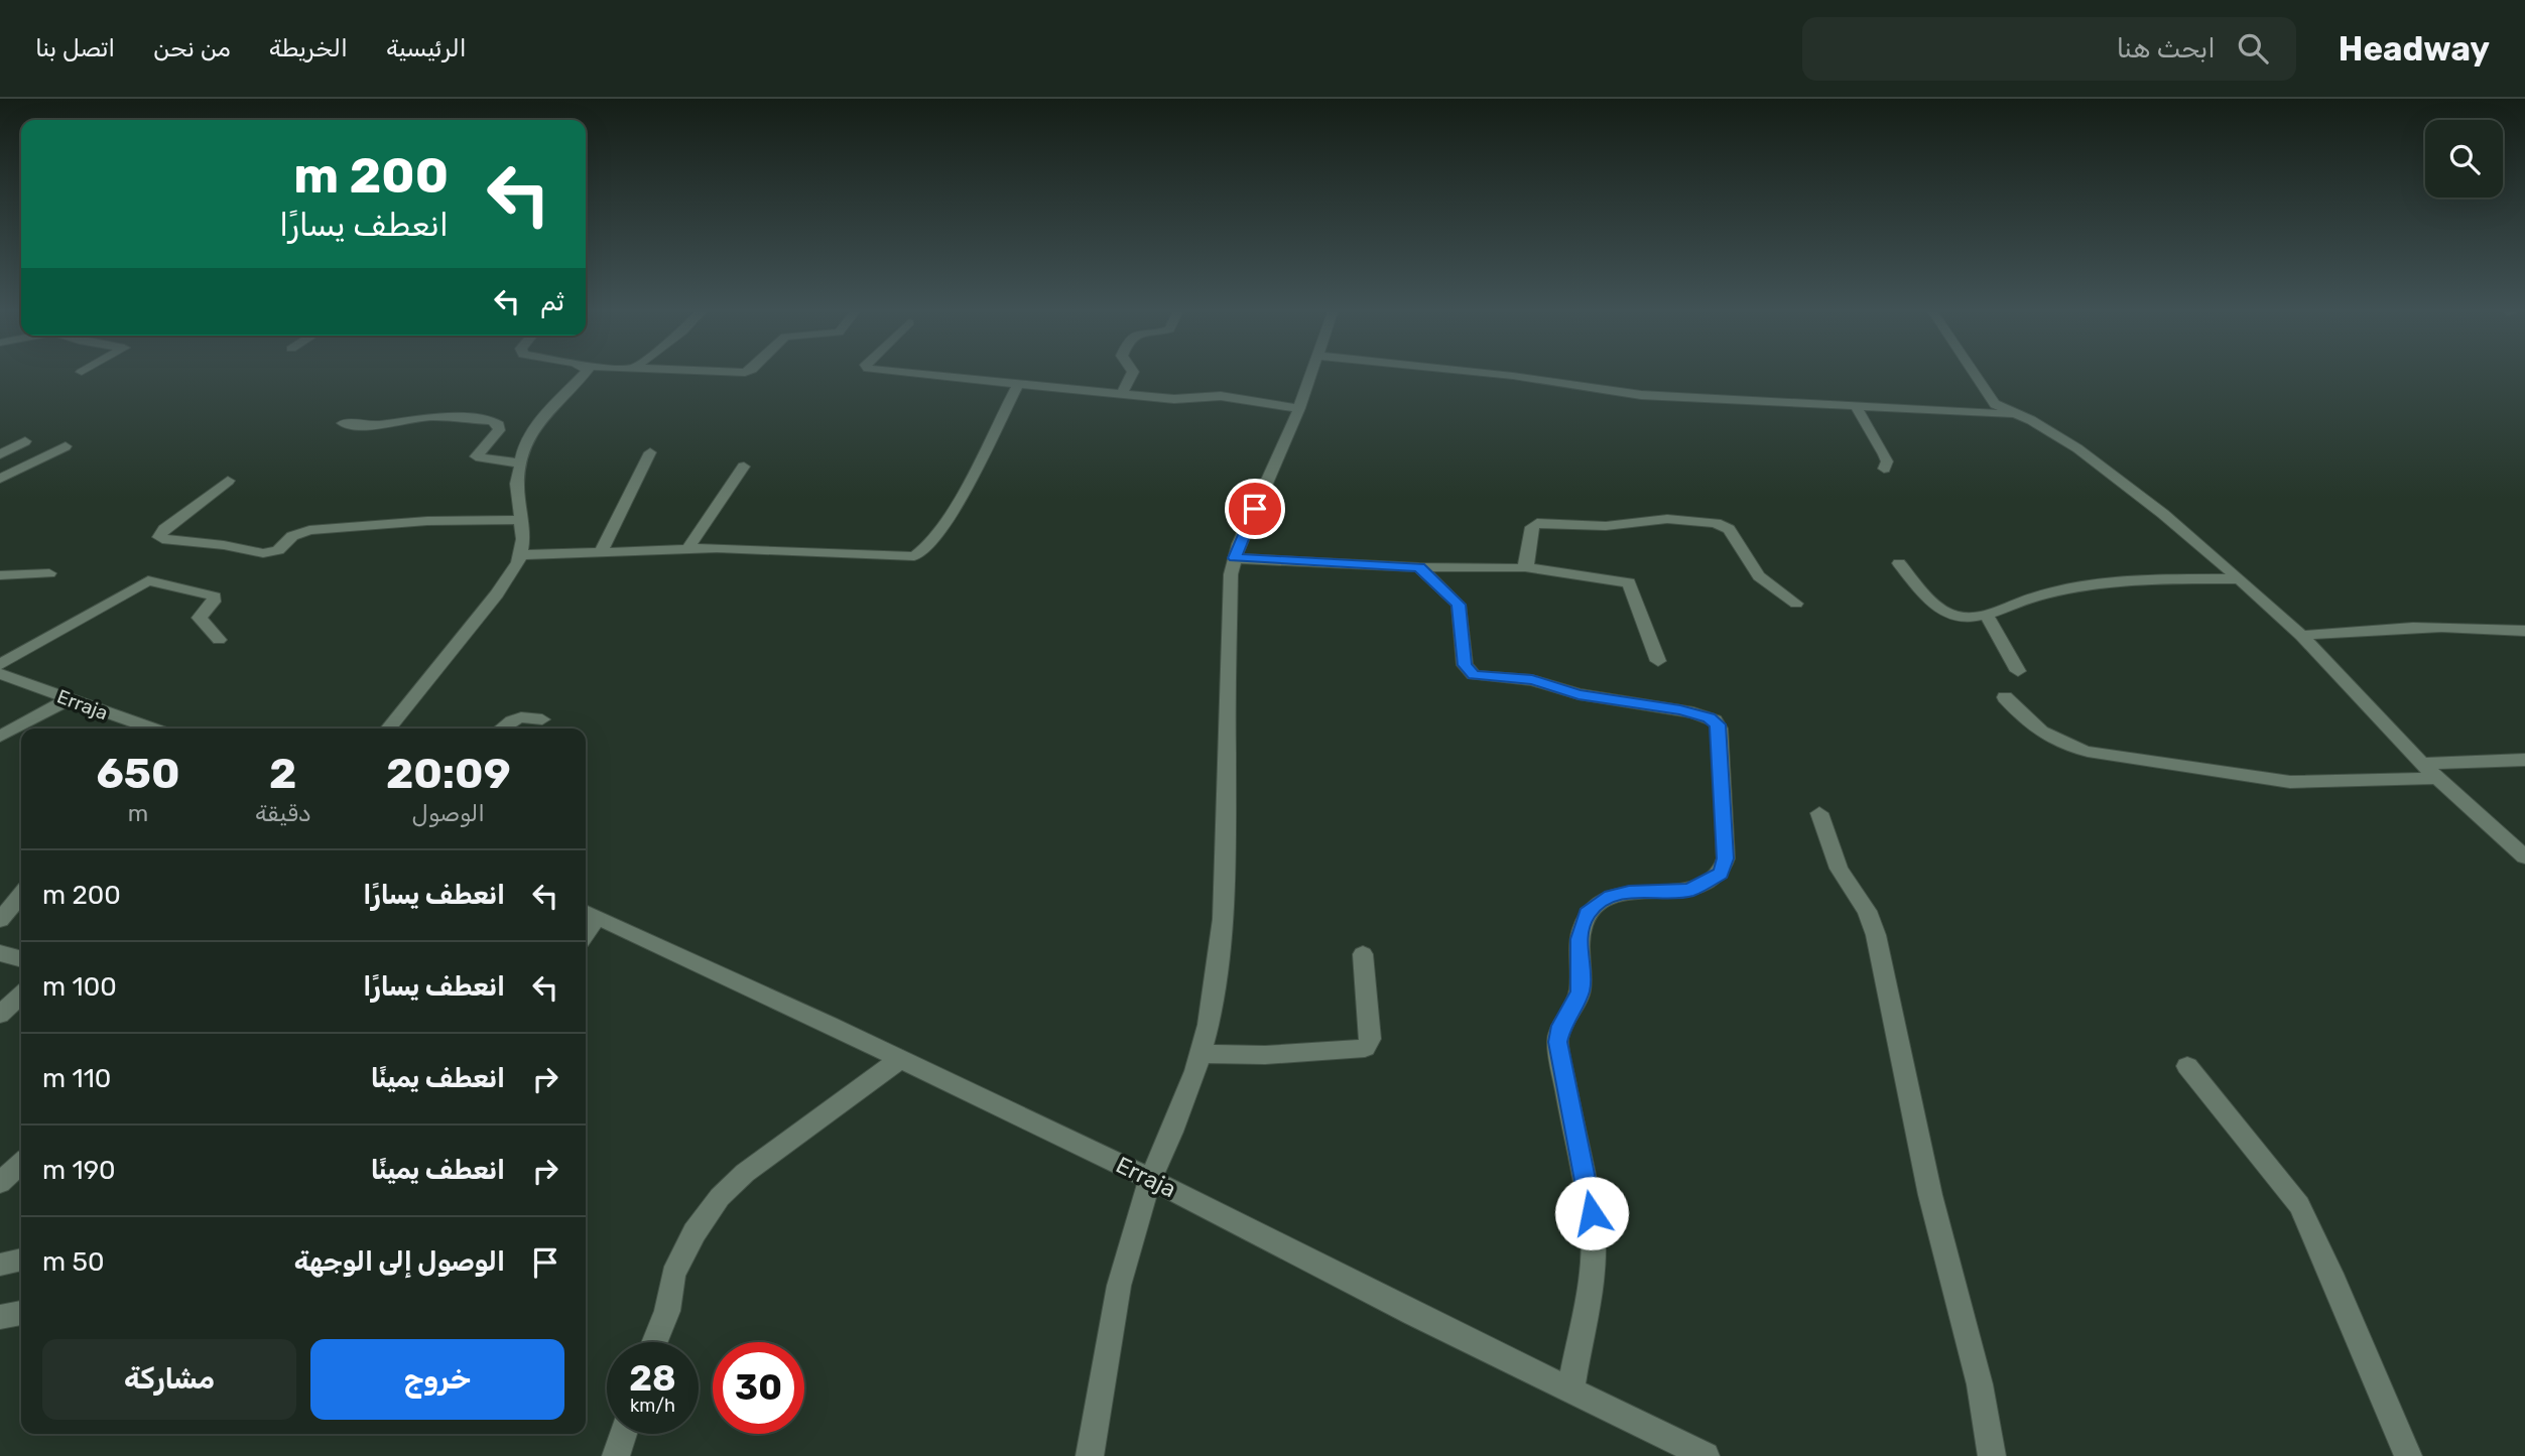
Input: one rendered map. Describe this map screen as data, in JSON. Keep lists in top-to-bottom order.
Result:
{
  "streets": {
    "street": ["Erraja"]
  },
  "page": {
    "header": "Headway",
    "search": "ابحث هنا",
    "nav": [
      "الرئيسية",
      "الخريطة",
      "من نحن",
      "اتصل بنا"
    ],
    "turn": ["200 m", "انعطف يسارًا"],
    "then": "ثم",
    "eta": [
      "20:09",
      "الوصول",
      "2",
      "دقيقة",
      "650",
      "m"
    ],
    "list": [
      {
        "name": "انعطف يسارًا",
        "value": "200 m"
      },
      {
        "name": "انعطف يسارًا",
        "value": "100 m"
      },
      {
        "name": "انعطف يمينًا",
        "value": "110 m"
      },
      {
        "name": "انعطف يمينًا",
        "value": "190 m"
      },
      {
        "name": "الوصول إلى الوجهة",
        "value": "50 m"
      }
    ],
    "buttons": ["خروج", "مشاركة"],
    "speed": "28 km/h",
    "limit": "30"
  }
}
